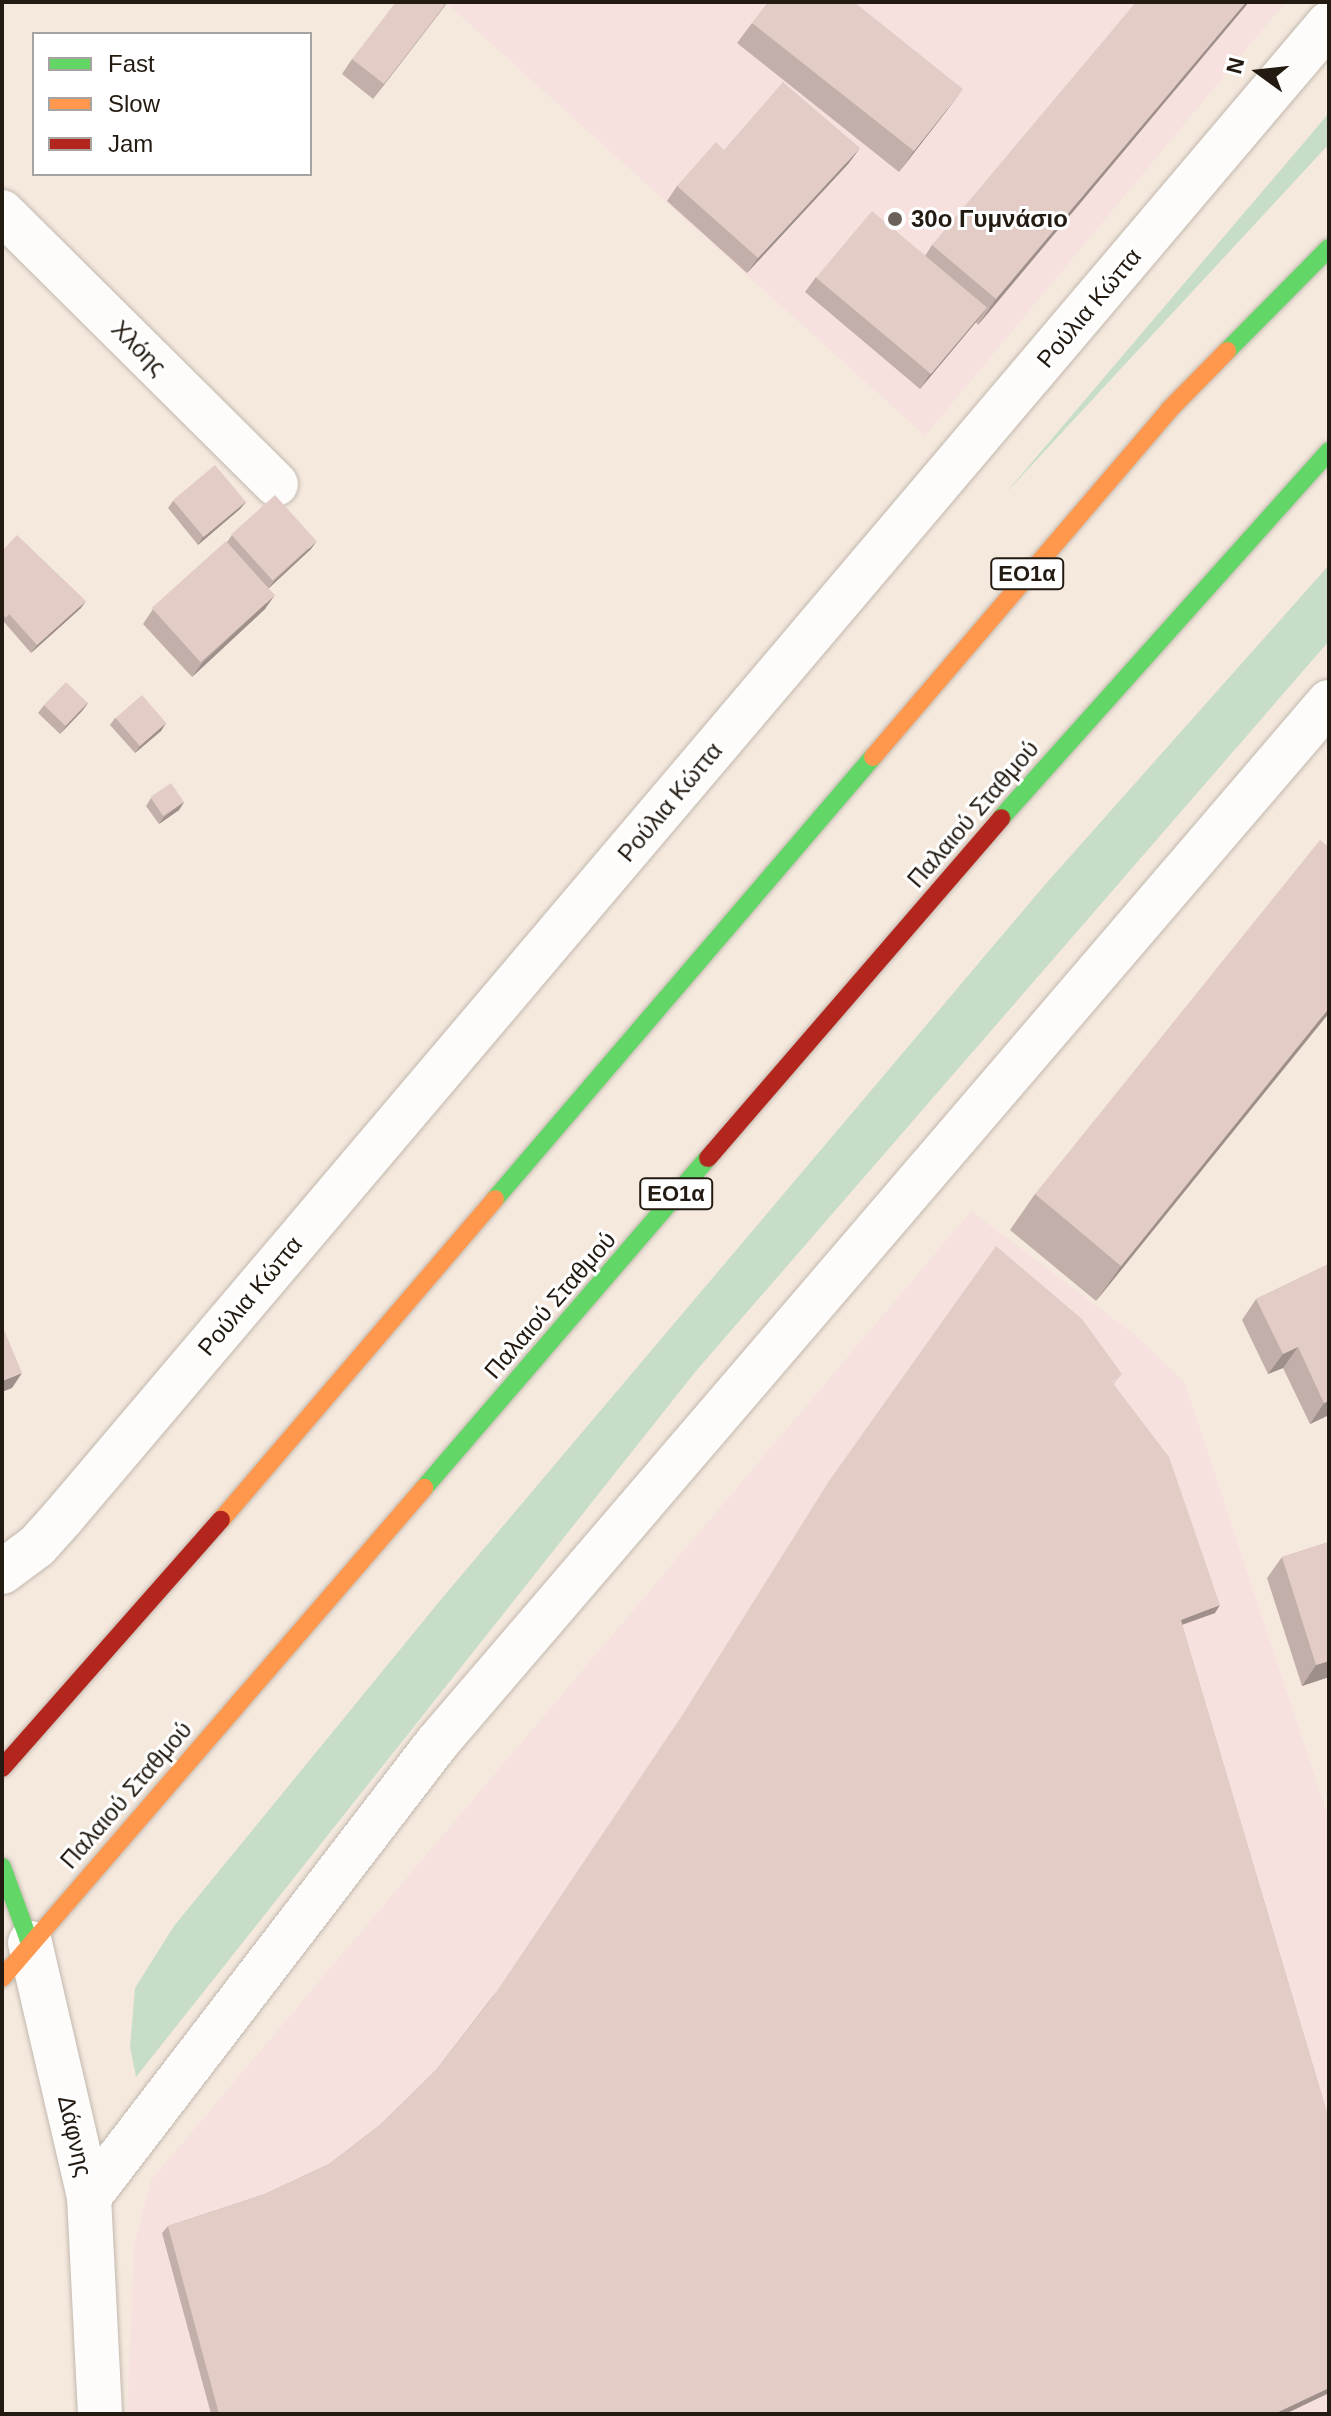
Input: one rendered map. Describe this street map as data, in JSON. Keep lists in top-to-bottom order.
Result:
{
  "streets": {
    "main road": ["ΕΟ1α", "Παλαιού Σταθμού", "Δάφνης"],
    "street": ["Ρούλια Κώττα", "Χλόης"]
  },
  "crossings": [
    ["Παλαιού Σταθμού", "Δάφνης"]
  ],
  "places": ["30ο Γυμνάσιο"],
  "legend": ["Fast", "Slow", "Jam"],
  "north": "left"
}
